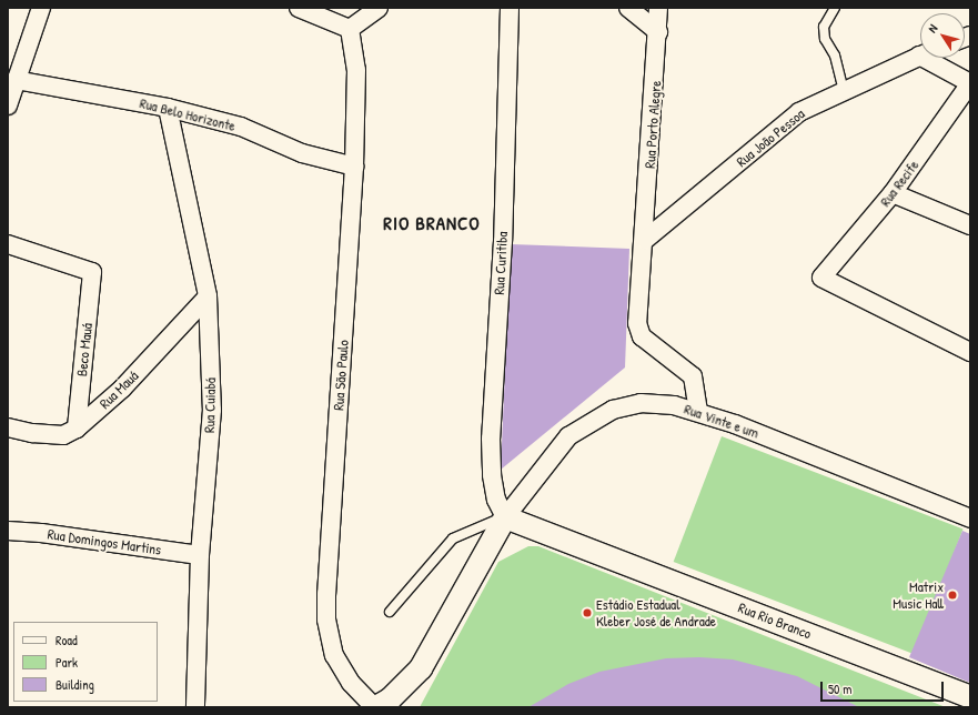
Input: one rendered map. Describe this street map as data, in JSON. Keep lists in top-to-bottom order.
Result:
{
  "streets": {
    "street": [
      "Rua Belo Horizonte",
      "Rua Porto Alegre",
      "Rua João Pessoa",
      "Rua Recife",
      "Rua Curitiba",
      "Beco Mauá",
      "Rua São Paulo",
      "Rua Mauá",
      "Rua Cuiabá",
      "Rua Vinte e um",
      "Rua Domingos Martins",
      "Rua Rio Branco"
    ]
  },
  "crossings": [
    ["Rua Belo Horizonte", "Rua São Paulo"],
    ["Rua Belo Horizonte", "Rua Cuiabá"],
    ["Rua Porto Alegre", "Rua João Pessoa"],
    ["Rua Porto Alegre", "Rua Vinte e um"],
    ["Rua Curitiba", "Rua Vinte e um"],
    ["Rua Curitiba", "Rua Rio Branco"],
    ["Beco Mauá", "Rua Mauá"],
    ["Rua Mauá", "Rua Cuiabá"],
    ["Rua Cuiabá", "Rua Domingos Martins"],
    ["Rua Vinte e um", "Rua Rio Branco"]
  ],
  "districts": ["RIO BRANCO"],
  "places": ["Matrix Music Hall", "Estádio Estadual Kleber José de Andrade"],
  "legend": ["Road", "Park", "Building"],
  "scale_bar": "50 m",
  "north": "top left"
}
